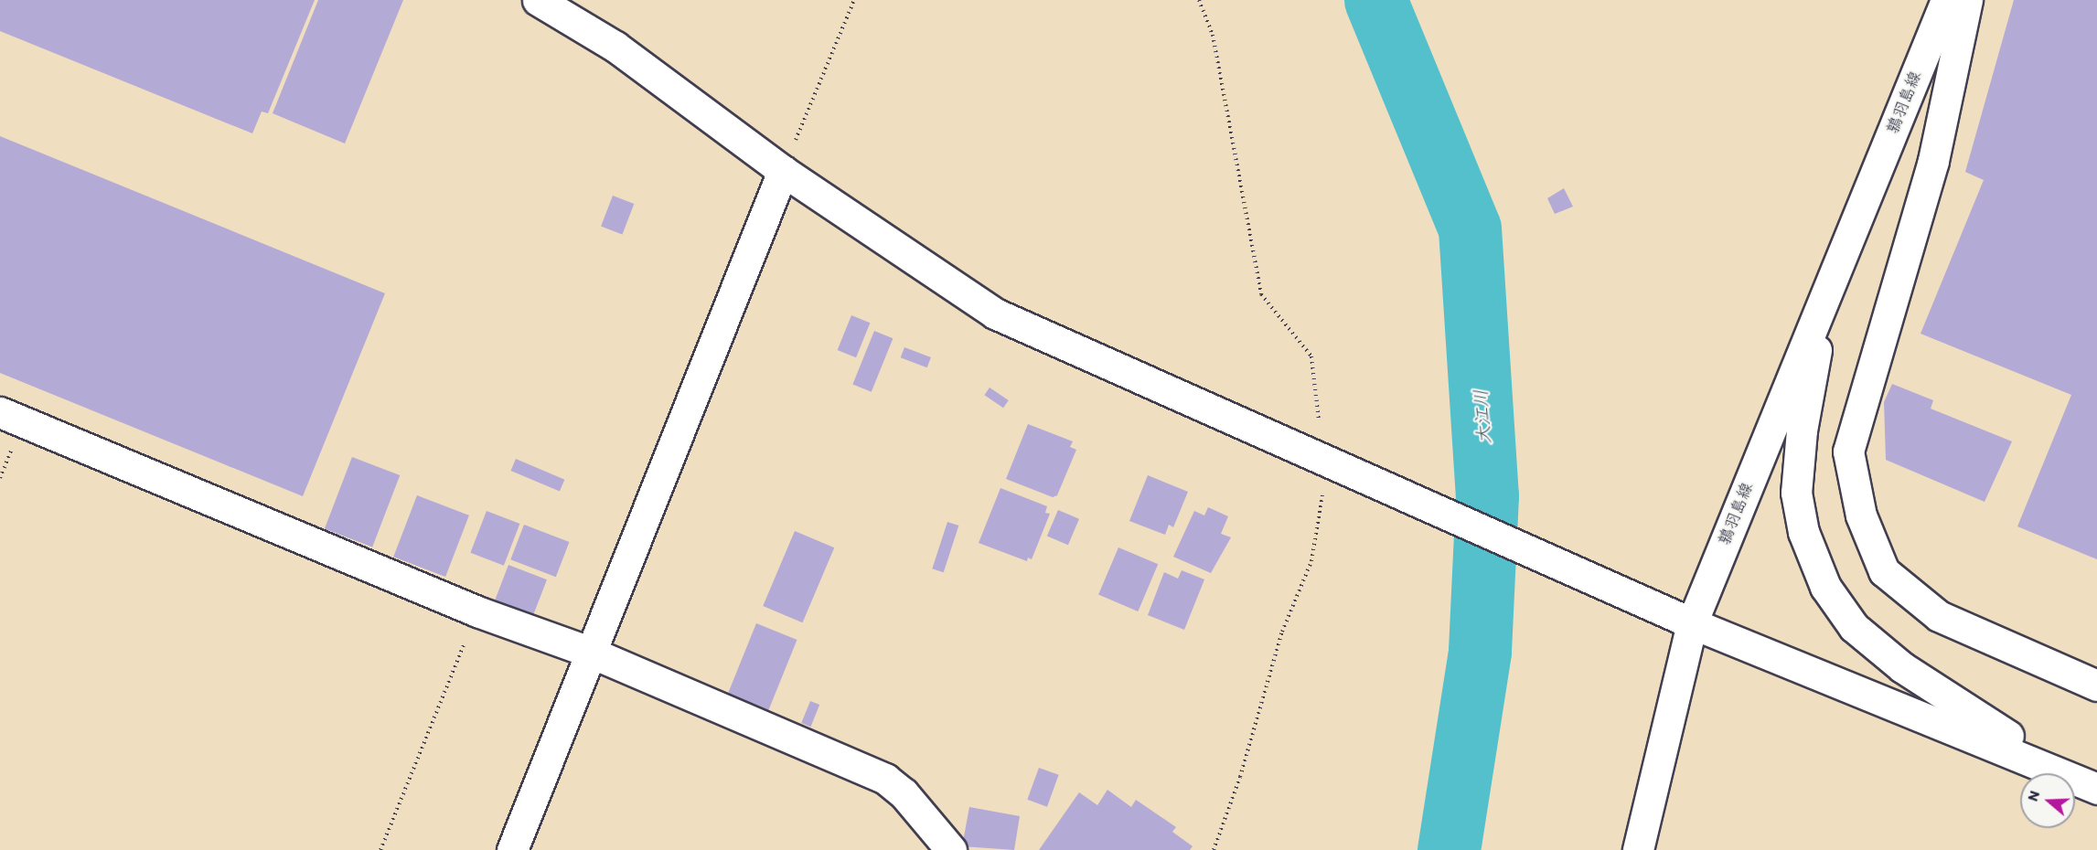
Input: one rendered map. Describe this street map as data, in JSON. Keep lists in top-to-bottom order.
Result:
{
  "streets": {
    "street": ["鶉羽島線"]
  },
  "water": ["大江川"],
  "north": "left"
}
